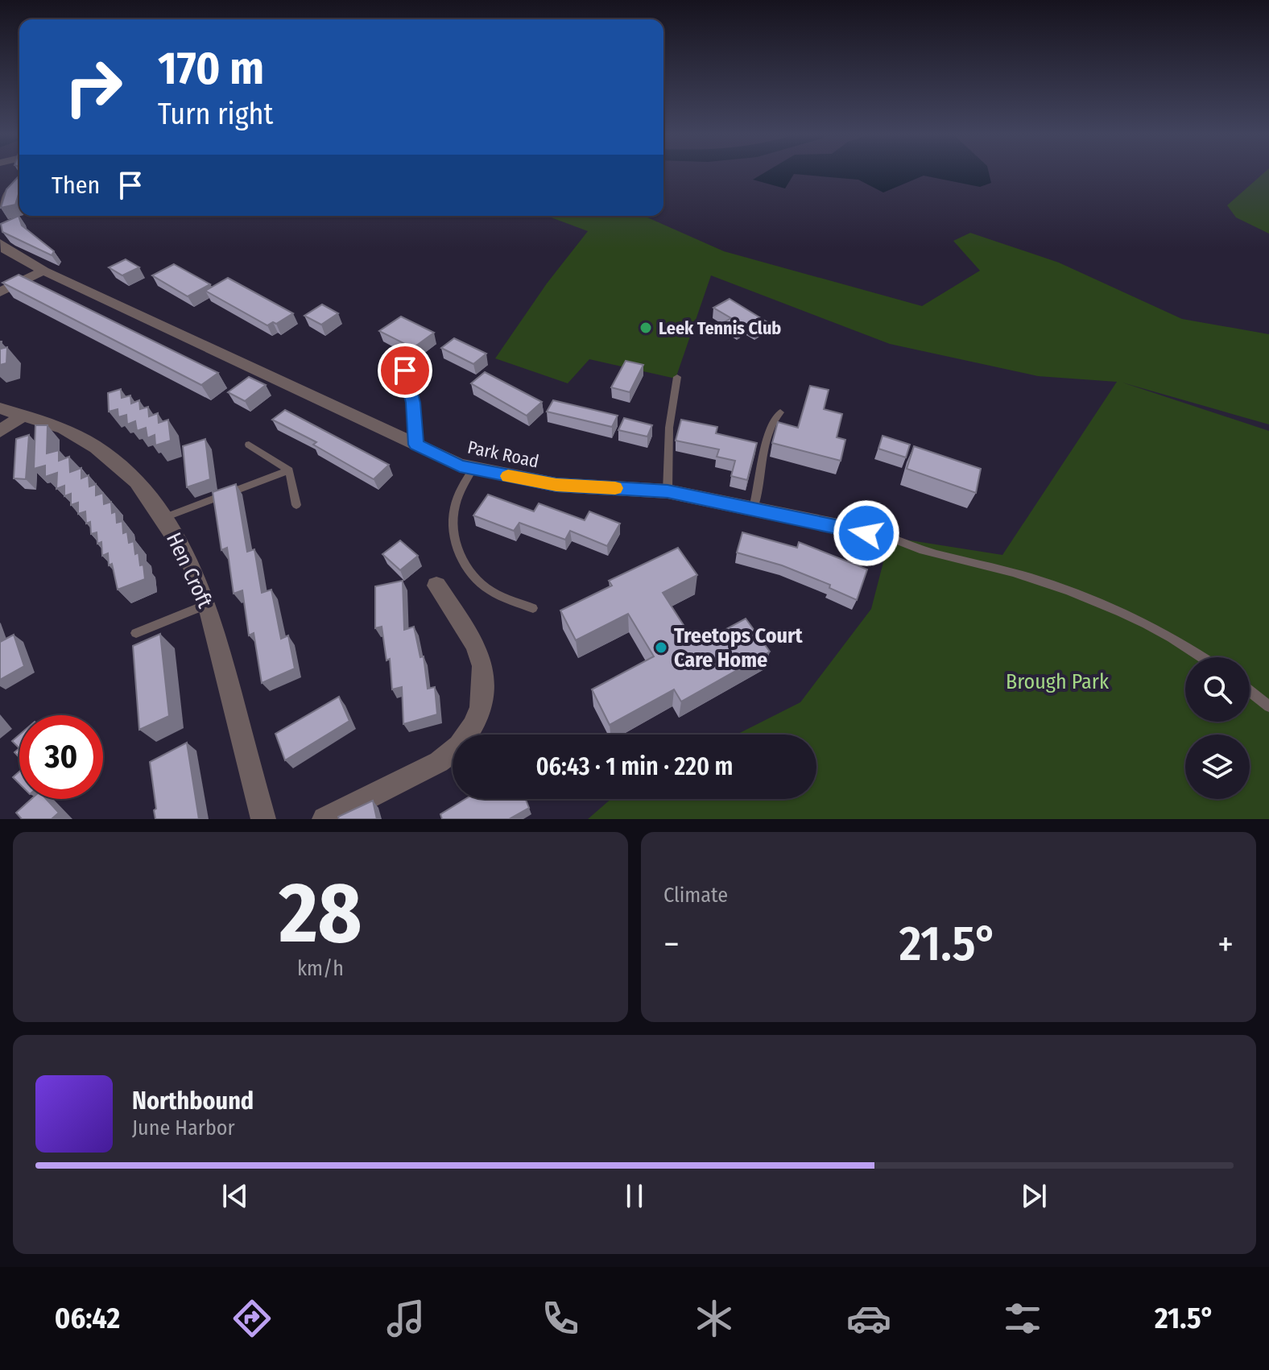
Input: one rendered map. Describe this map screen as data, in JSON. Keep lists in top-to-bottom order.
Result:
{
  "streets": {
    "street": ["Park Road", "Hen Croft"]
  },
  "parks": ["Brough Park"],
  "places": ["Leek Tennis Club", "Treetops Court Care Home"],
  "page": {
    "turn": ["170 m", "Turn right"],
    "then": "Then",
    "limit": "30",
    "trip": "06:43 · 1 min · 220 m",
    "tile": [
      ["28", "km/h"],
      "Climate"
    ],
    "heat": ["−", "21.5°", "+"],
    "song": ["Northbound", "June Harbor"],
    "tabs": ["06:42", "21.5°"]
  }
}
